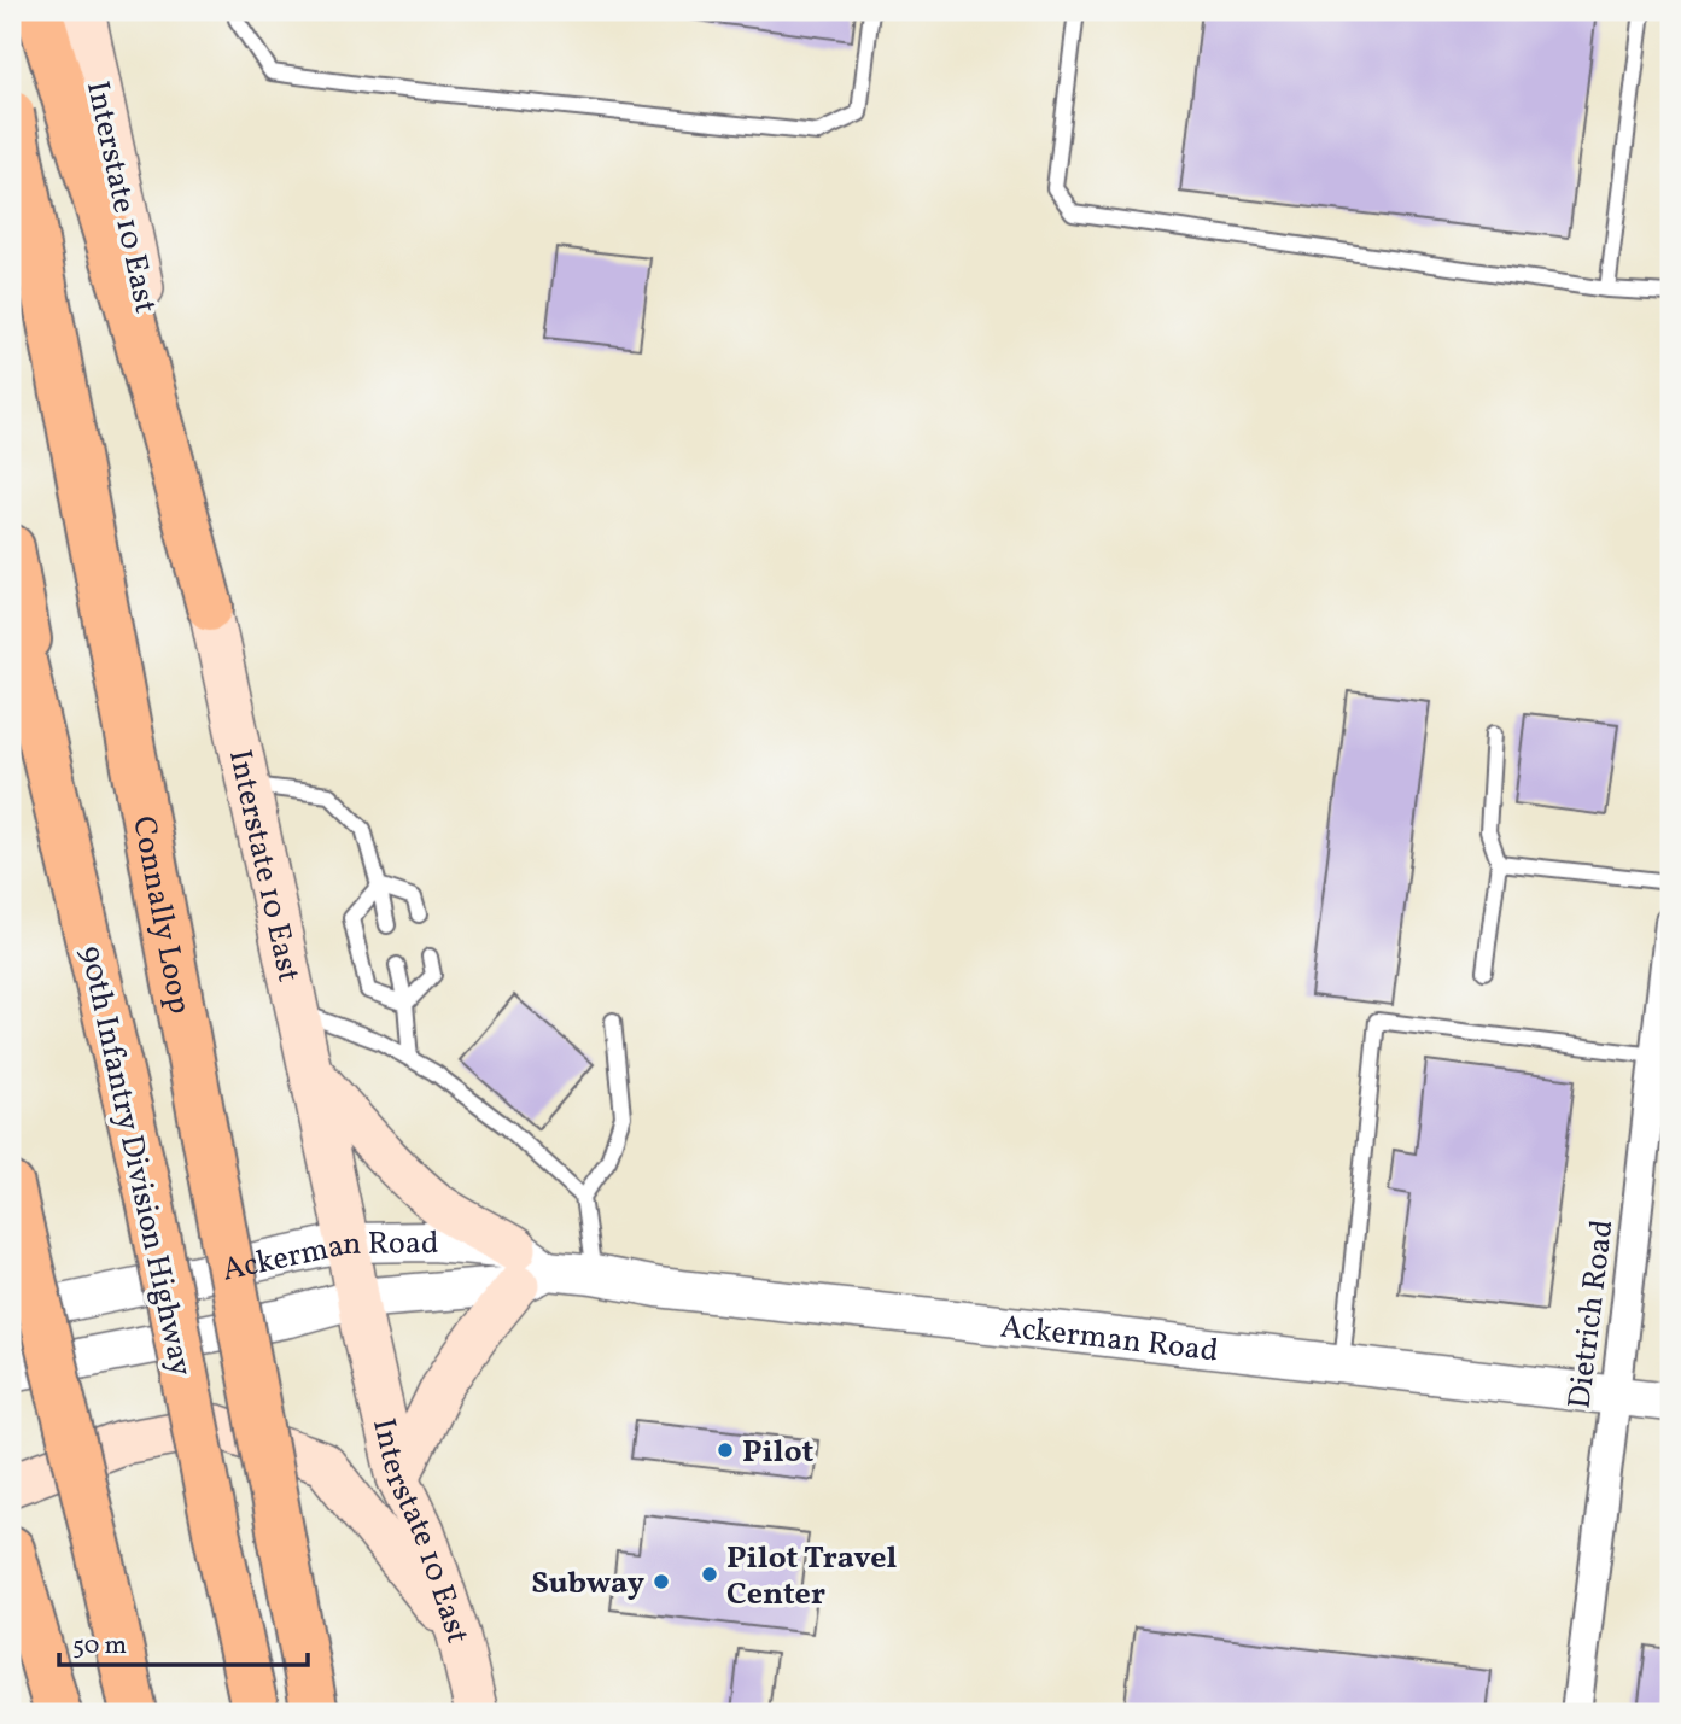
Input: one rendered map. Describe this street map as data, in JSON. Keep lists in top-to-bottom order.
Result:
{
  "streets": {
    "highway": ["Connally Loop", "90th Infantry Division Highway"],
    "main road": ["Interstate 10 East"],
    "street": ["Ackerman Road", "Dietrich Road"]
  },
  "crossings": [
    ["Interstate 10 East", "Ackerman Road"],
    ["Ackerman Road", "Dietrich Road"]
  ],
  "places": ["Pilot", "Pilot Travel Center", "Subway"],
  "scale_bar": "50 m"
}
